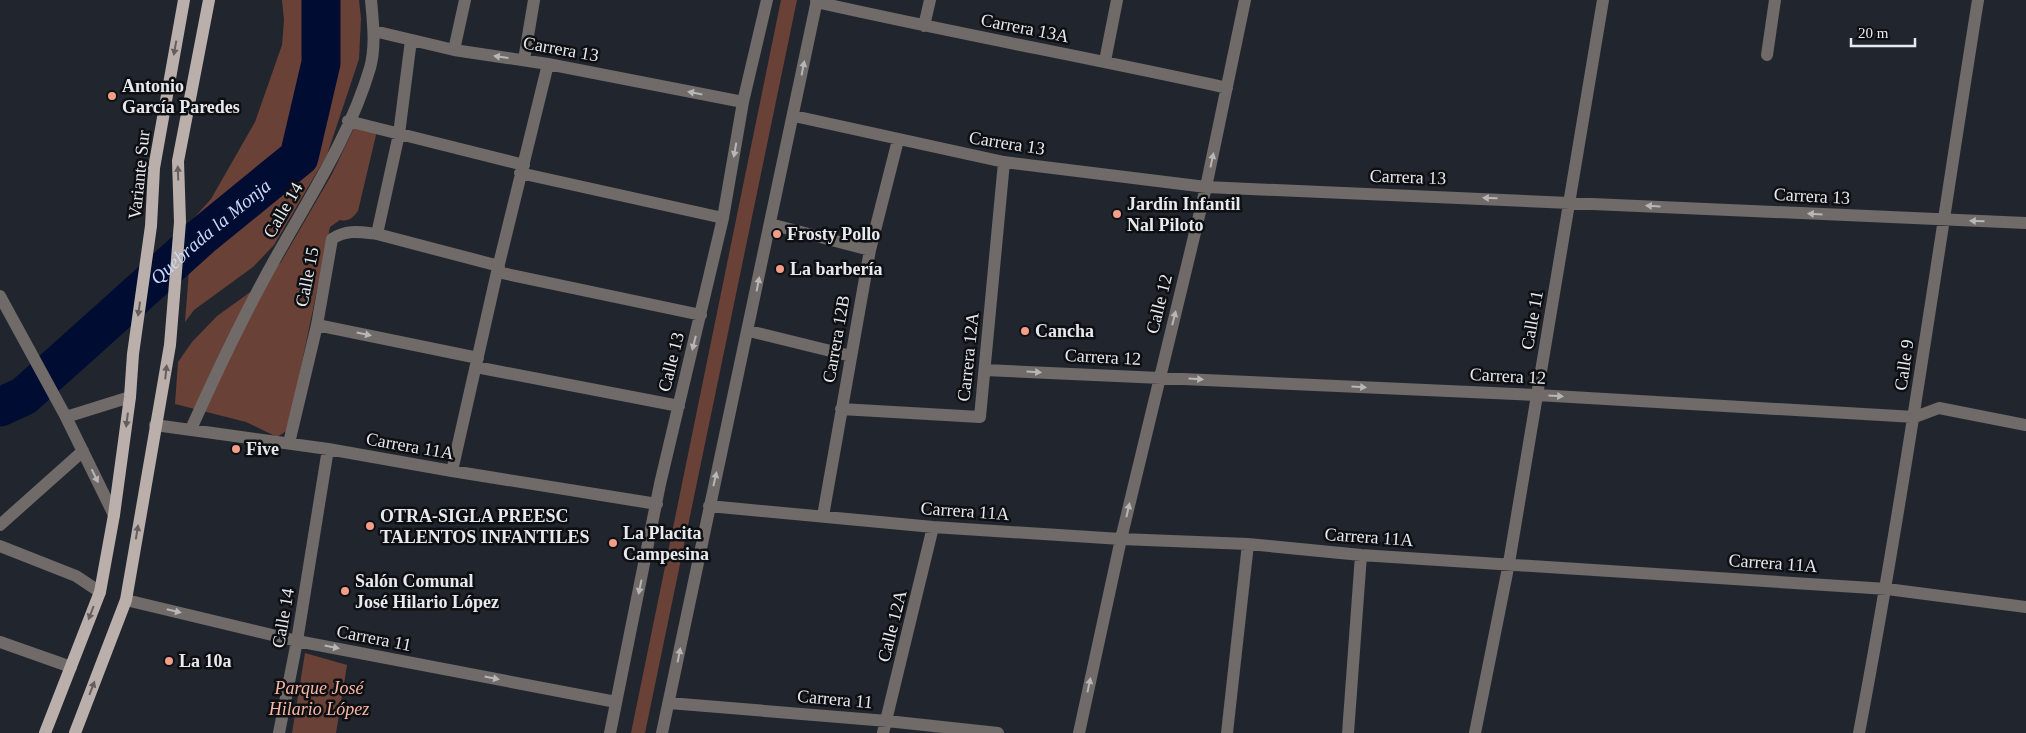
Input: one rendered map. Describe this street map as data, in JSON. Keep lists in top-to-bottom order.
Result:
{
  "streets": {
    "main road": ["Variante Sur"],
    "street": [
      "Carrera 13A",
      "Carrera 13",
      "Calle 14",
      "Calle 15",
      "Calle 12",
      "Calle 11",
      "Carrera 12B",
      "Carrera 12A",
      "Carrera 12",
      "Calle 13",
      "Calle 9",
      "Carrera 11A",
      "Calle 12A",
      "Carrera 11"
    ]
  },
  "crossings": [
    ["Carrera 13A", "Calle 12"],
    ["Carrera 13", "Calle 14"],
    ["Carrera 13", "Calle 12"],
    ["Carrera 13", "Calle 11"],
    ["Carrera 13", "Carrera 12B"],
    ["Carrera 13", "Carrera 12A"],
    ["Carrera 13", "Calle 13"],
    ["Carrera 13", "Calle 9"],
    ["Calle 14", "Carrera 11A"],
    ["Calle 14", "Carrera 11"],
    ["Calle 15", "Carrera 11A"],
    ["Calle 12", "Carrera 12"],
    ["Calle 12", "Carrera 11A"],
    ["Calle 11", "Carrera 12"],
    ["Calle 11", "Carrera 11A"],
    ["Carrera 12B", "Carrera 12A"],
    ["Carrera 12B", "Carrera 11A"],
    ["Carrera 12A", "Carrera 12"],
    ["Carrera 12", "Calle 9"],
    ["Calle 13", "Carrera 11A"],
    ["Calle 13", "Carrera 11"],
    ["Calle 9", "Carrera 11A"],
    ["Carrera 11A", "Calle 12A"],
    ["Calle 12A", "Carrera 11"]
  ],
  "one_way": [
    "Carrera 13",
    "Calle 12",
    "Carrera 12",
    "Carrera 11"
  ],
  "water": ["Quebrada la Monja"],
  "parks": ["Parque José Hilario López"],
  "places": [
    "Antonio García Paredes",
    "Jardín Infantil Nal Piloto",
    "Frosty Pollo",
    "La barbería",
    "Cancha",
    "Five",
    "OTRA-SIGLA PREESC TALENTOS INFANTILES",
    "La Placita Campesina",
    "Salón Comunal José Hilario López",
    "La 10a"
  ],
  "scale_bar": "20 m"
}
